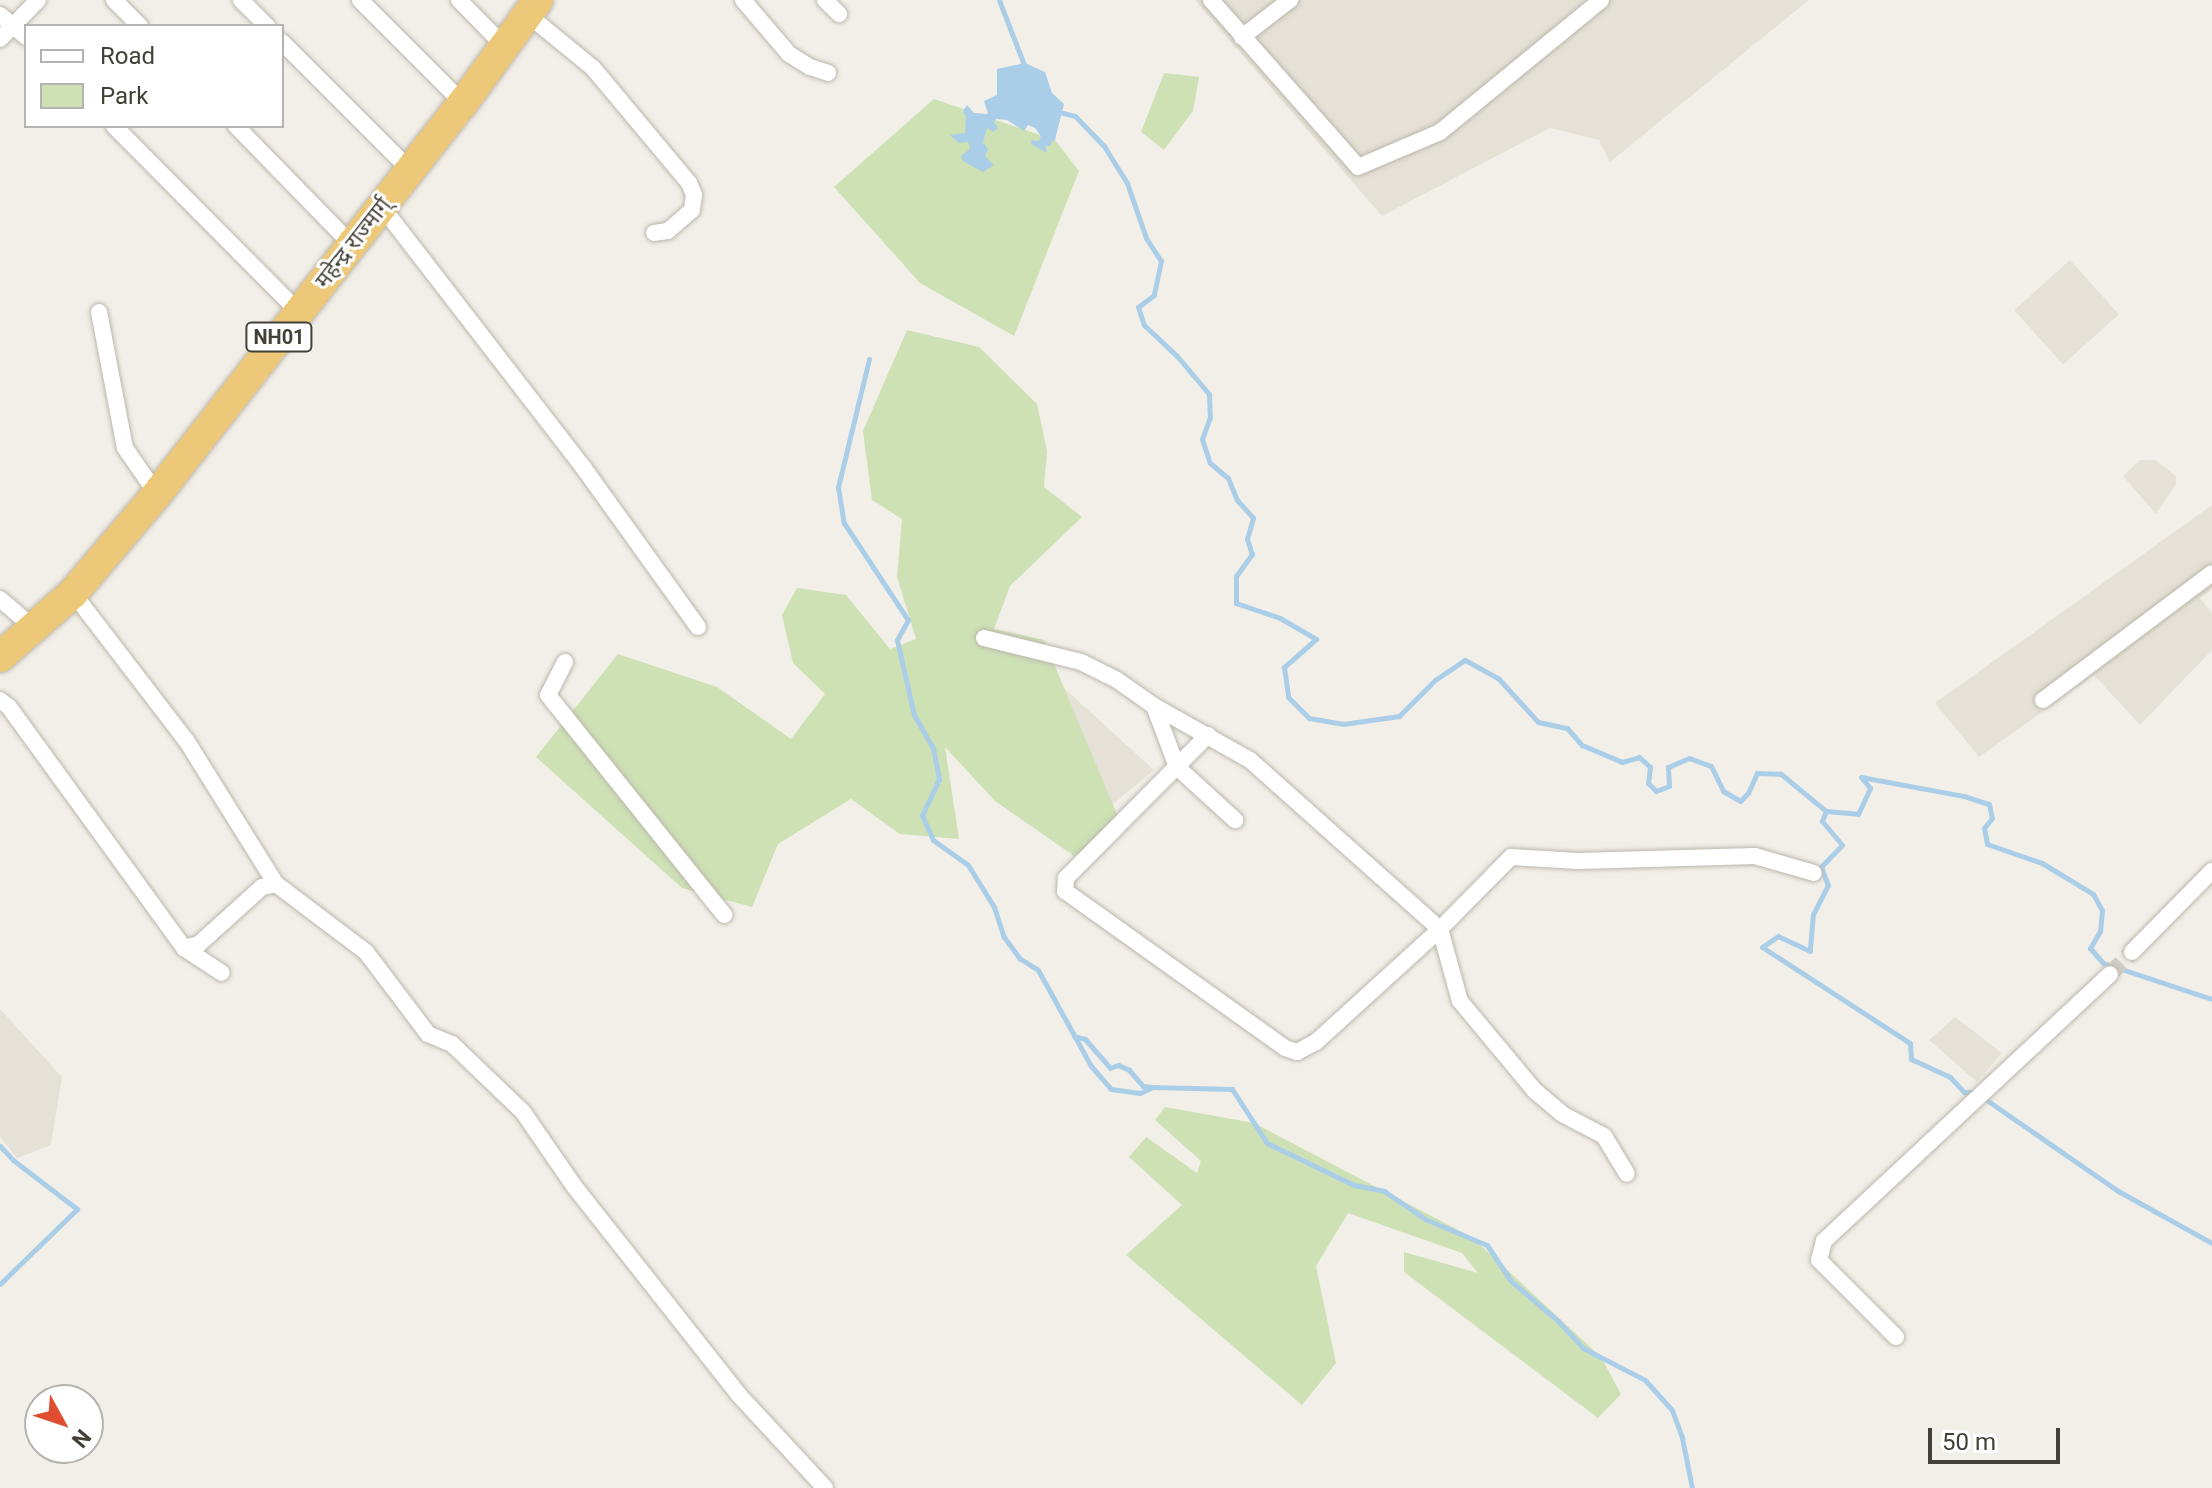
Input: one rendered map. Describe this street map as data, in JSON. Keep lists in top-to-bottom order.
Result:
{
  "streets": {
    "highway": ["महेन्द्र राज्मार्ग्", "NH01"]
  },
  "legend": ["Road", "Park"],
  "scale_bar": "50 m",
  "north": "bottom right"
}
